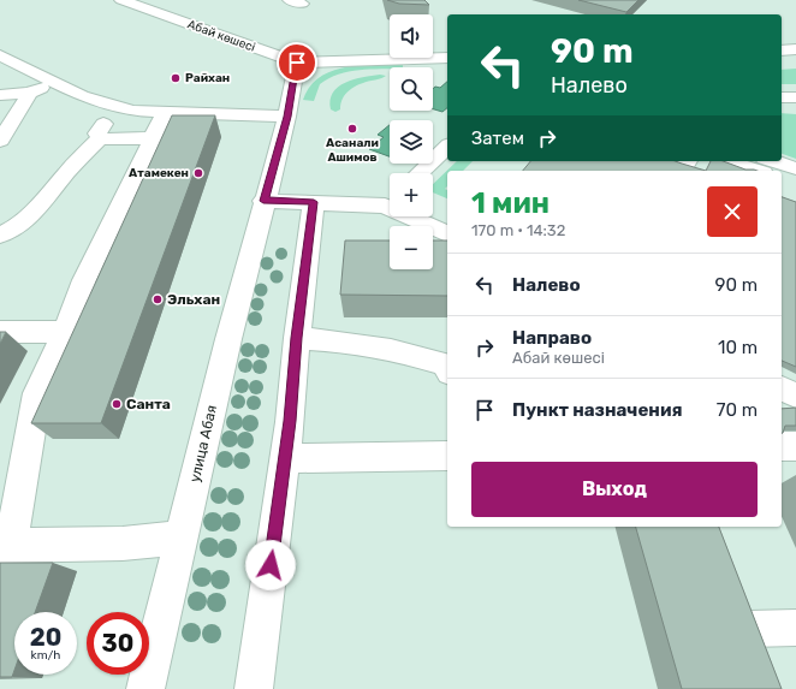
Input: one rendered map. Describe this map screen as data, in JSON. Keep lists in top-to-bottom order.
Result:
{
  "streets": {
    "street": ["Абай көшесі", "улица Абая"]
  },
  "places": [
    "Райхан",
    "Асанали Ашимов",
    "Атамекен",
    "Эльхан",
    "Санта"
  ],
  "page": {
    "map_buttons": ["+", "−"],
    "turn": ["90 m", "Налево"],
    "then": "Затем",
    "heading": ["1 мин", "170 m · 14:32"],
    "list": [
      {
        "name": "Налево",
        "value": "90 m"
      },
      {
        "name": "Направо",
        "note": "Абай көшесі",
        "value": "10 m"
      },
      {
        "name": "Пункт назначения",
        "value": "70 m"
      }
    ],
    "buttons": "Выход",
    "speed": "20 km/h",
    "limit": "30"
  }
}
